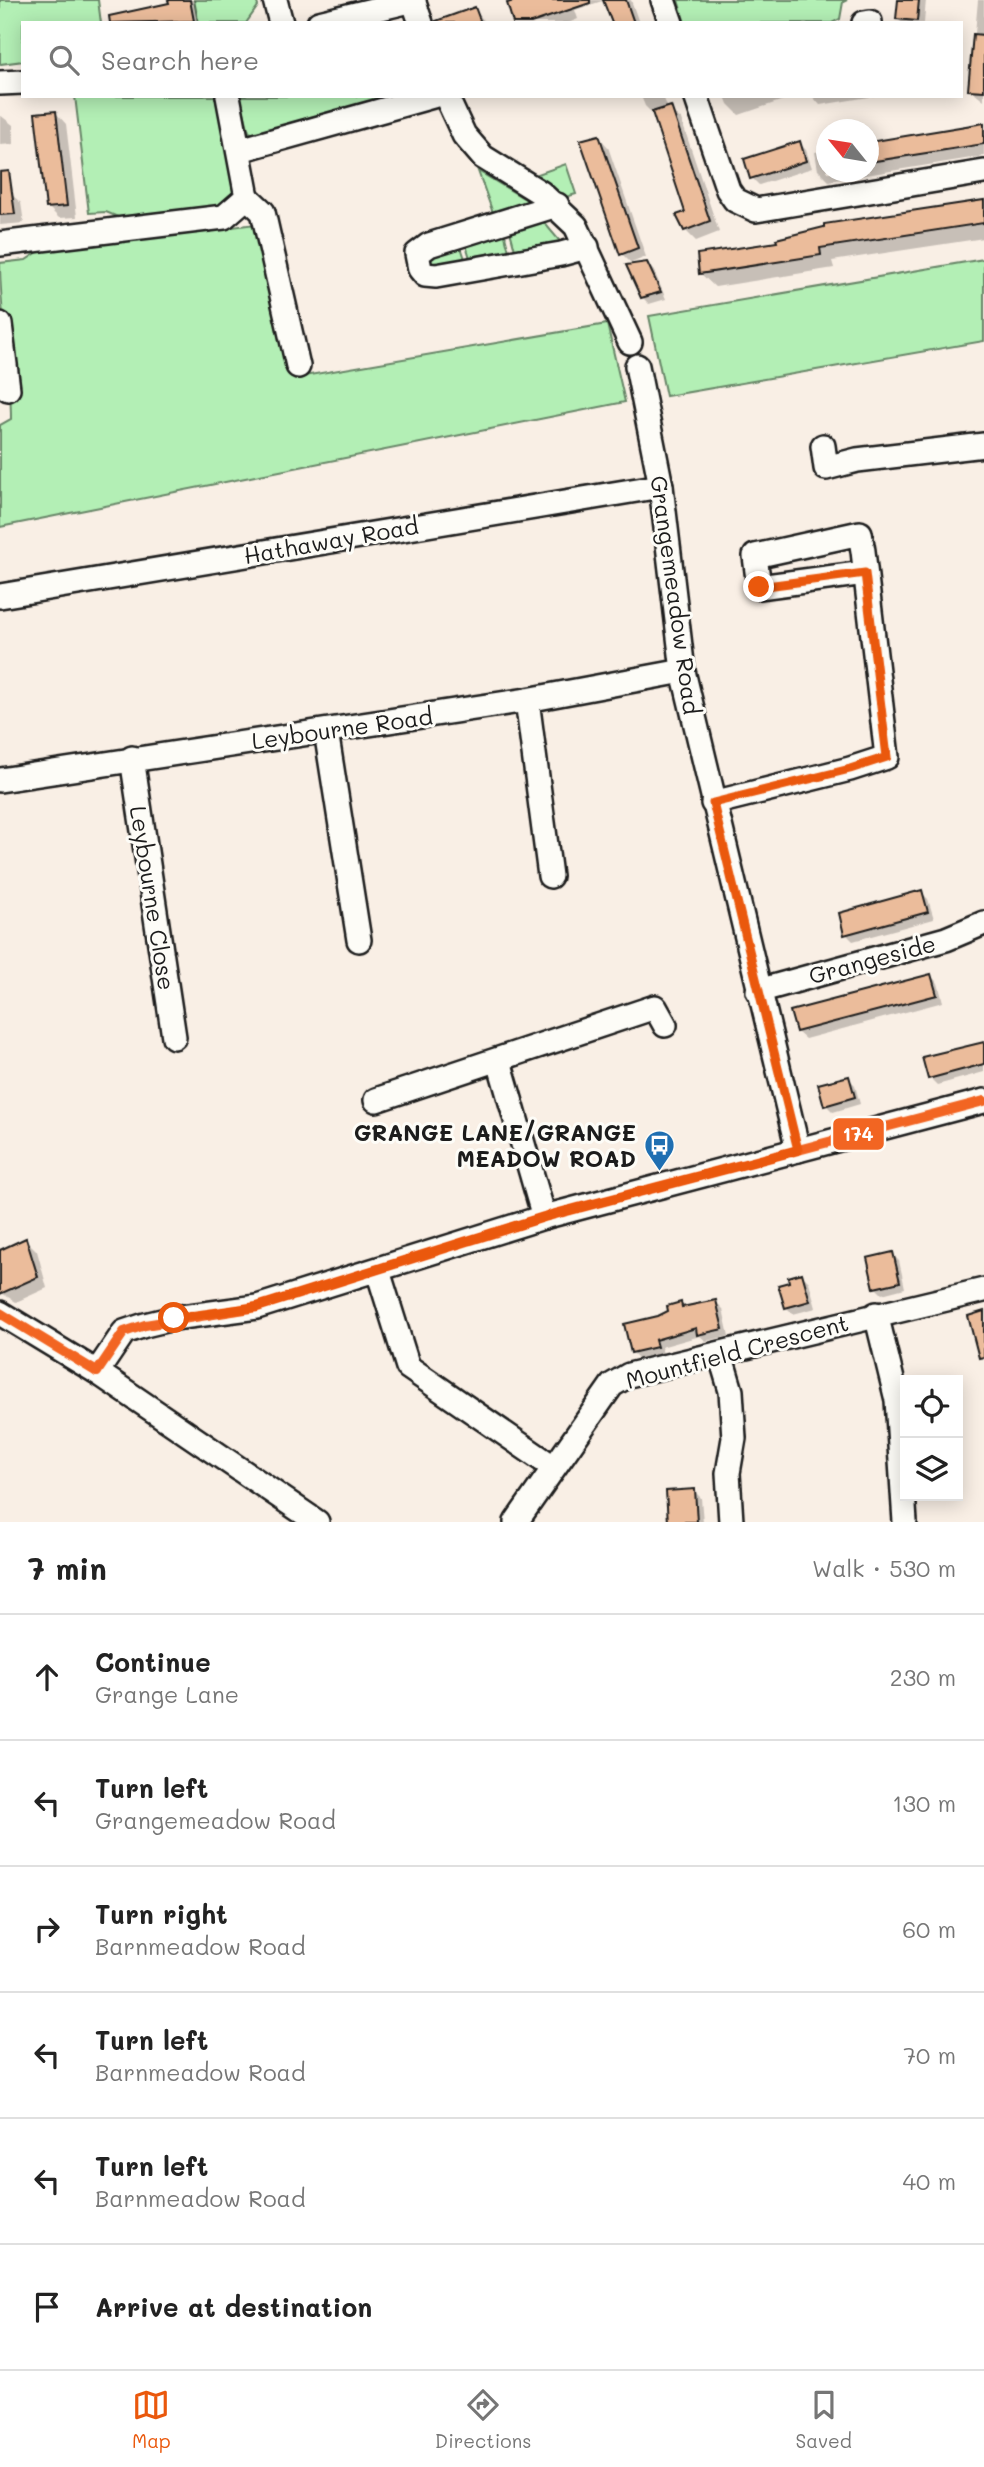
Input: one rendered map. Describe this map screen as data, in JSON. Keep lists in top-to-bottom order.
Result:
{
  "streets": {
    "street": [
      "Hathaway Road",
      "Grangemeadow Road",
      "Leybourne Road",
      "Leybourne Close",
      "Grangeside",
      "Mountfield Crescent"
    ]
  },
  "crossings": [
    ["Hathaway Road", "Grangemeadow Road"],
    ["Grangemeadow Road", "Leybourne Road"],
    ["Grangemeadow Road", "Grangeside"],
    ["Leybourne Road", "Leybourne Close"]
  ],
  "places": {
    "bus stop": ["GRANGE LANE/GRANGE MEADOW ROAD"]
  },
  "lines": ["transit line 174"],
  "north": "top left",
  "page": {
    "search": "Search here",
    "heading": ["7 min", "Walk · 530 m"],
    "list": [
      ["Continue", "Grange Lane", "230 m"],
      ["Turn left", "Grangemeadow Road", "130 m"],
      ["Turn right", "Barnmeadow Road", "60 m"],
      ["Turn left", "Barnmeadow Road", "70 m"],
      ["Turn left", "Barnmeadow Road", "40 m"],
      "Arrive at destination"
    ],
    "nav": ["Map", "Directions", "Saved"]
  }
}
